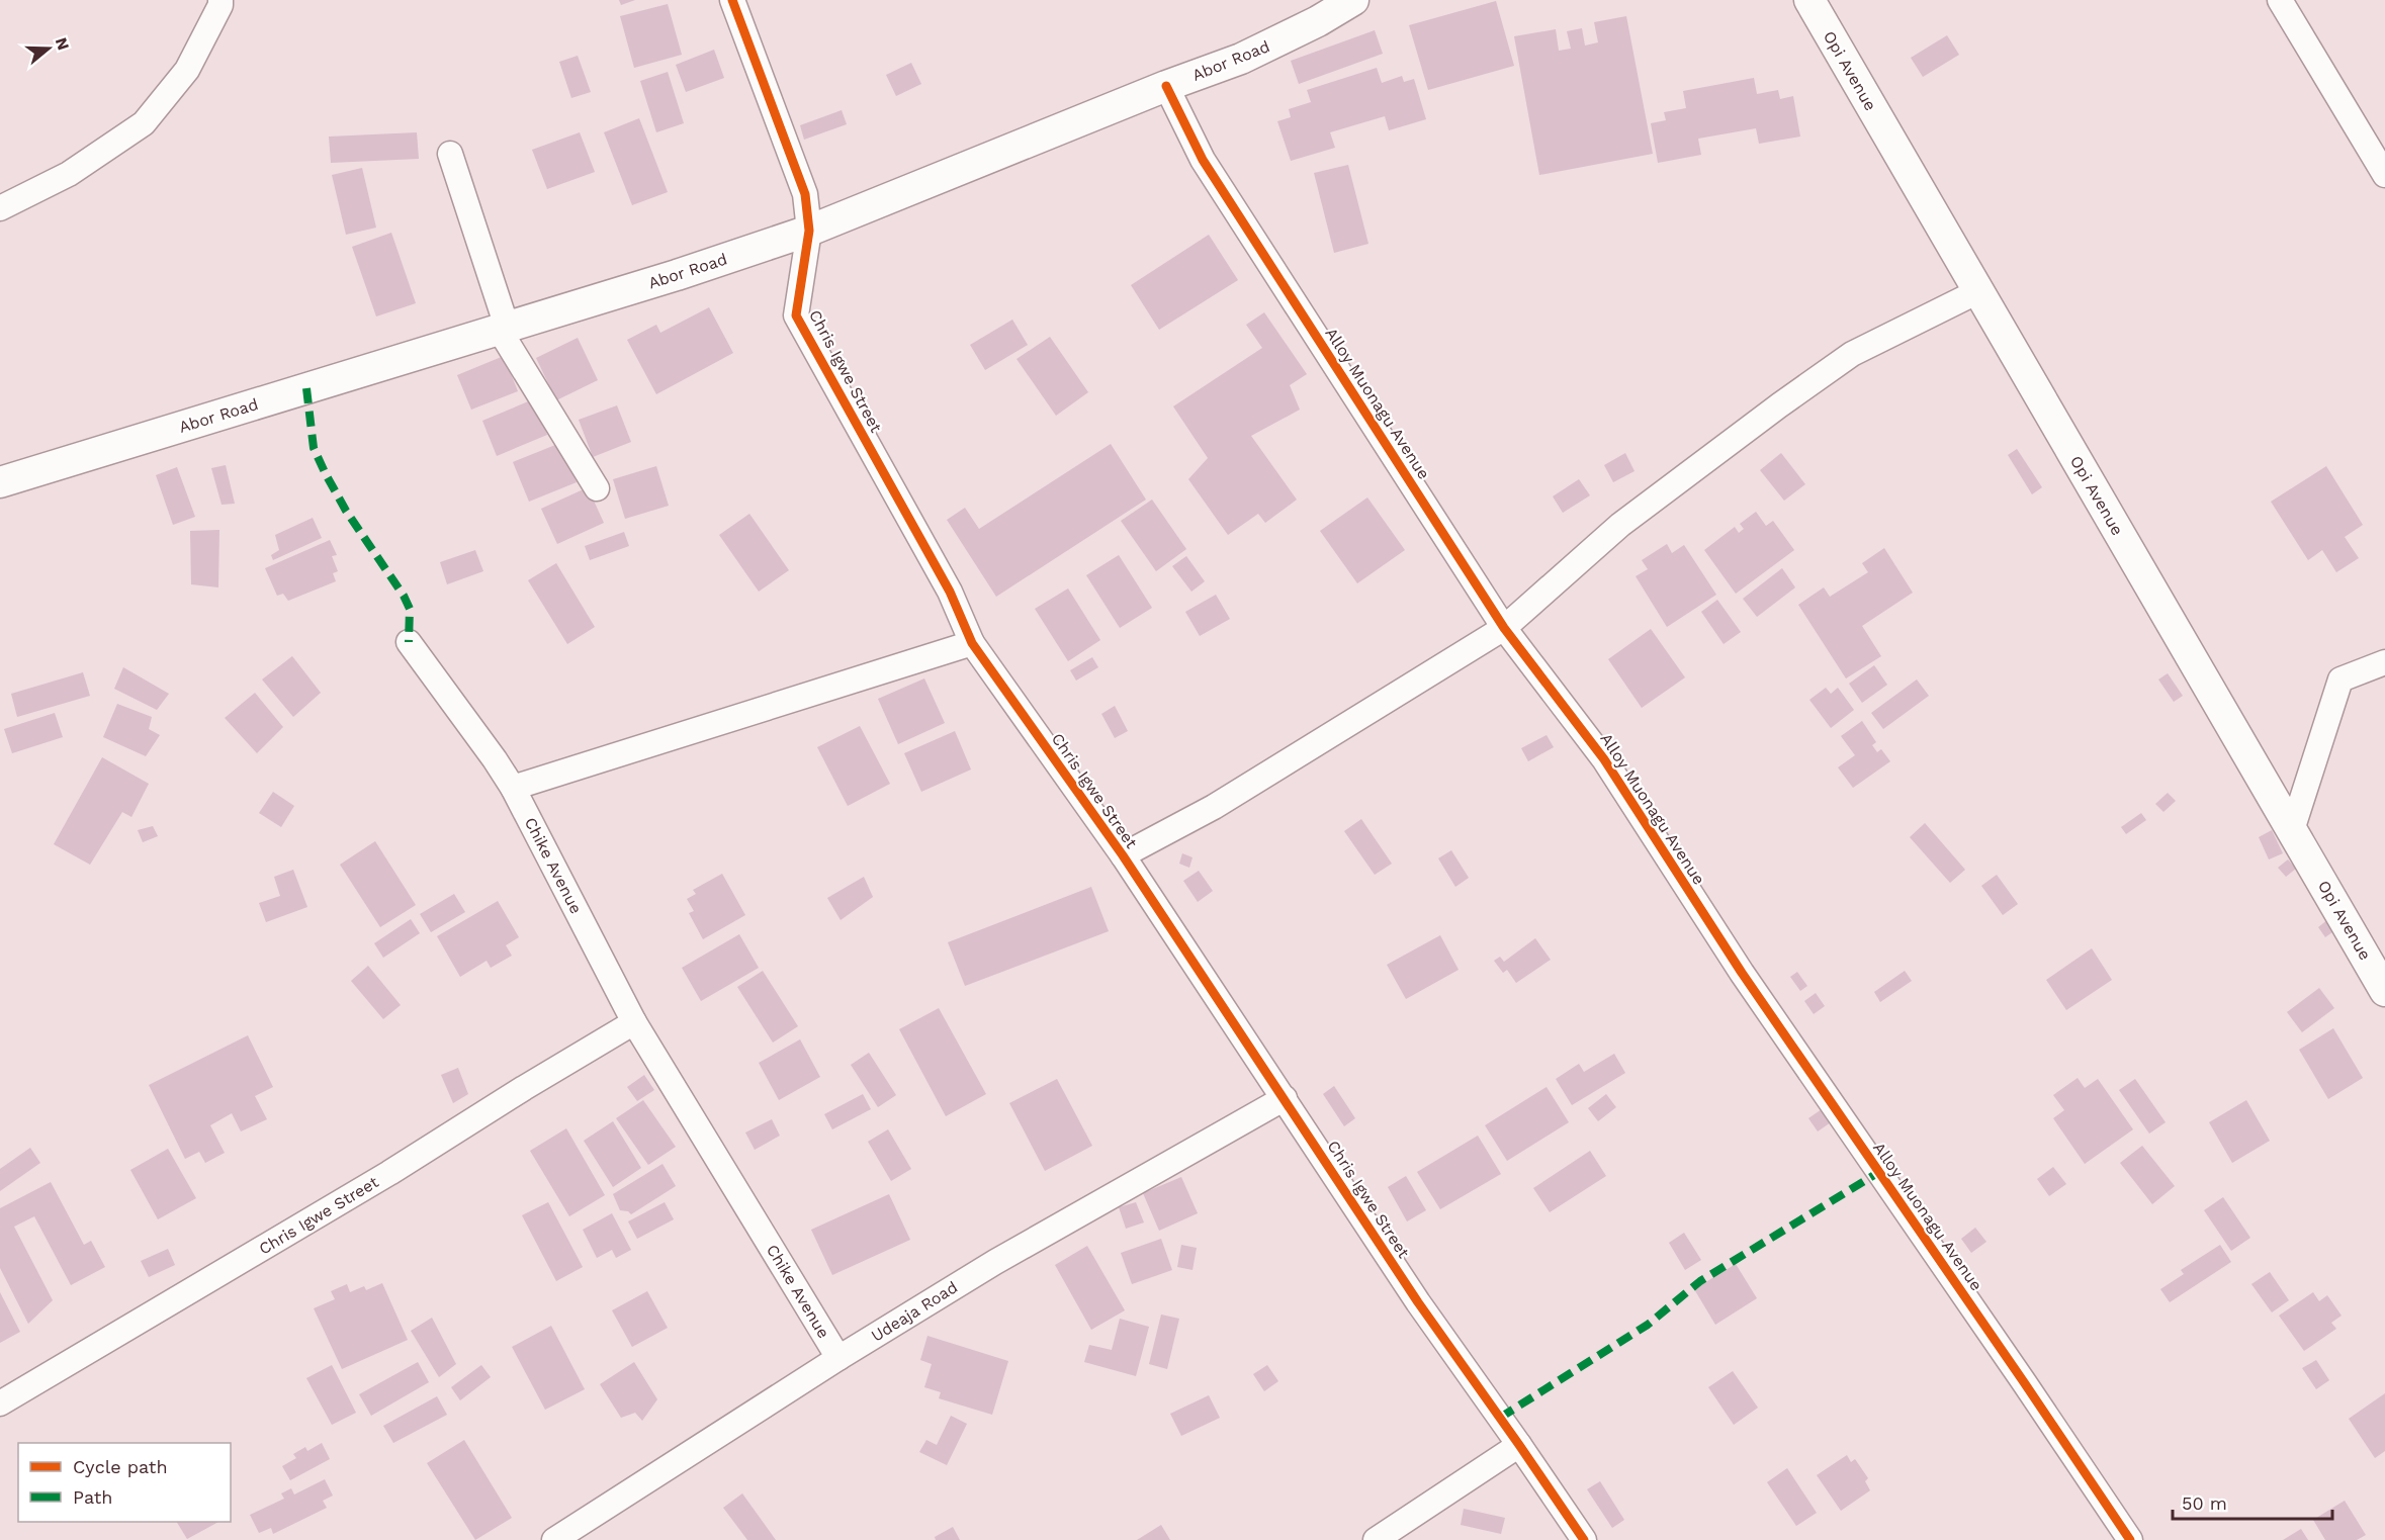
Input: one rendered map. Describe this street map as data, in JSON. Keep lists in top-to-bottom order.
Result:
{
  "streets": {
    "street": [
      "Abor Road",
      "Opi Avenue",
      "Chris Igwe Street",
      "Alloy Muonagu Avenue",
      "Chike Avenue",
      "Udeaja Road"
    ]
  },
  "crossings": [
    ["Abor Road", "Chris Igwe Street"],
    ["Abor Road", "Alloy Muonagu Avenue"],
    ["Chris Igwe Street", "Chike Avenue"],
    ["Chris Igwe Street", "Udeaja Road"],
    ["Chike Avenue", "Udeaja Road"]
  ],
  "legend": ["Cycle path", "Path"],
  "scale_bar": "50 m",
  "north": "right"
}
